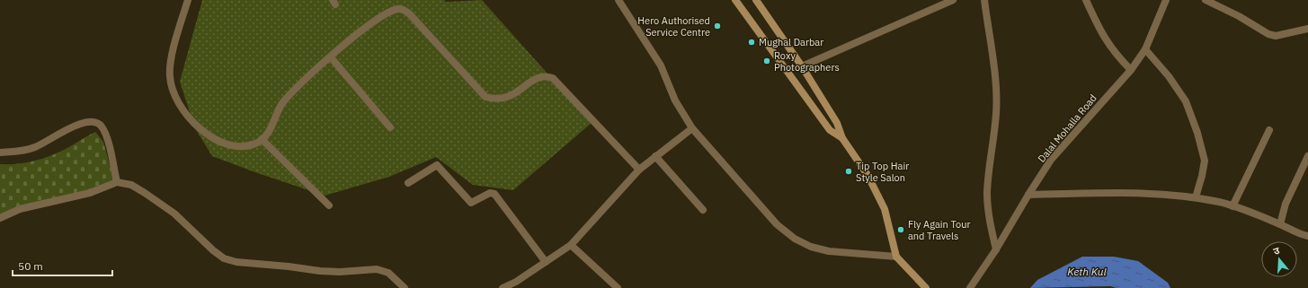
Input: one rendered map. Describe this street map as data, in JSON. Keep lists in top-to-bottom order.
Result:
{
  "streets": {
    "street": ["Dalal Mohalla Road"]
  },
  "water": ["Keth Kul"],
  "places": [
    "Hero Authorised Service Centre",
    "Mughal Darbar",
    "Roxy Photographers",
    "Tip Top Hair Style Salon",
    "Fly Again Tour and Travels"
  ],
  "scale_bar": "50 m",
  "north": "top"
}
